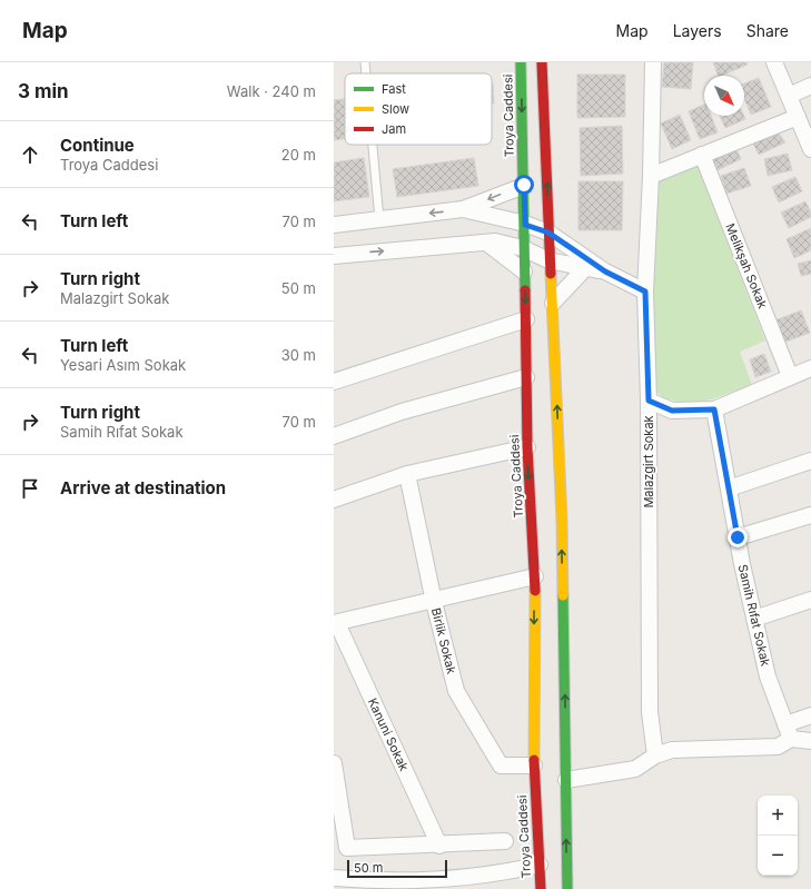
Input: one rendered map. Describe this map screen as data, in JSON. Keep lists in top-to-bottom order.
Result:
{
  "streets": {
    "main road": ["Troya Caddesi"],
    "street": [
      "Melikşah Sokak",
      "Malazgirt Sokak",
      "Samih Rıfat Sokak",
      "Birlik Sokak",
      "Kanuni Sokak"
    ]
  },
  "crossings": [
    ["Troya Caddesi", "Birlik Sokak"]
  ],
  "legend": ["Fast", "Slow", "Jam"],
  "scale_bar": "50 m",
  "north": "bottom right",
  "page": {
    "header": "Map",
    "nav": ["Map", "Layers", "Share"],
    "heading": ["3 min", "Walk · 240 m"],
    "list": [
      ["Continue", "Troya Caddesi", "20 m"],
      ["Turn left", "70 m"],
      ["Turn right", "Malazgirt Sokak", "50 m"],
      ["Turn left", "Yesari Asım Sokak", "30 m"],
      ["Turn right", "Samih Rıfat Sokak", "70 m"],
      "Arrive at destination"
    ],
    "map_buttons": ["+", "−"],
    "scale": "50 m"
  }
}
